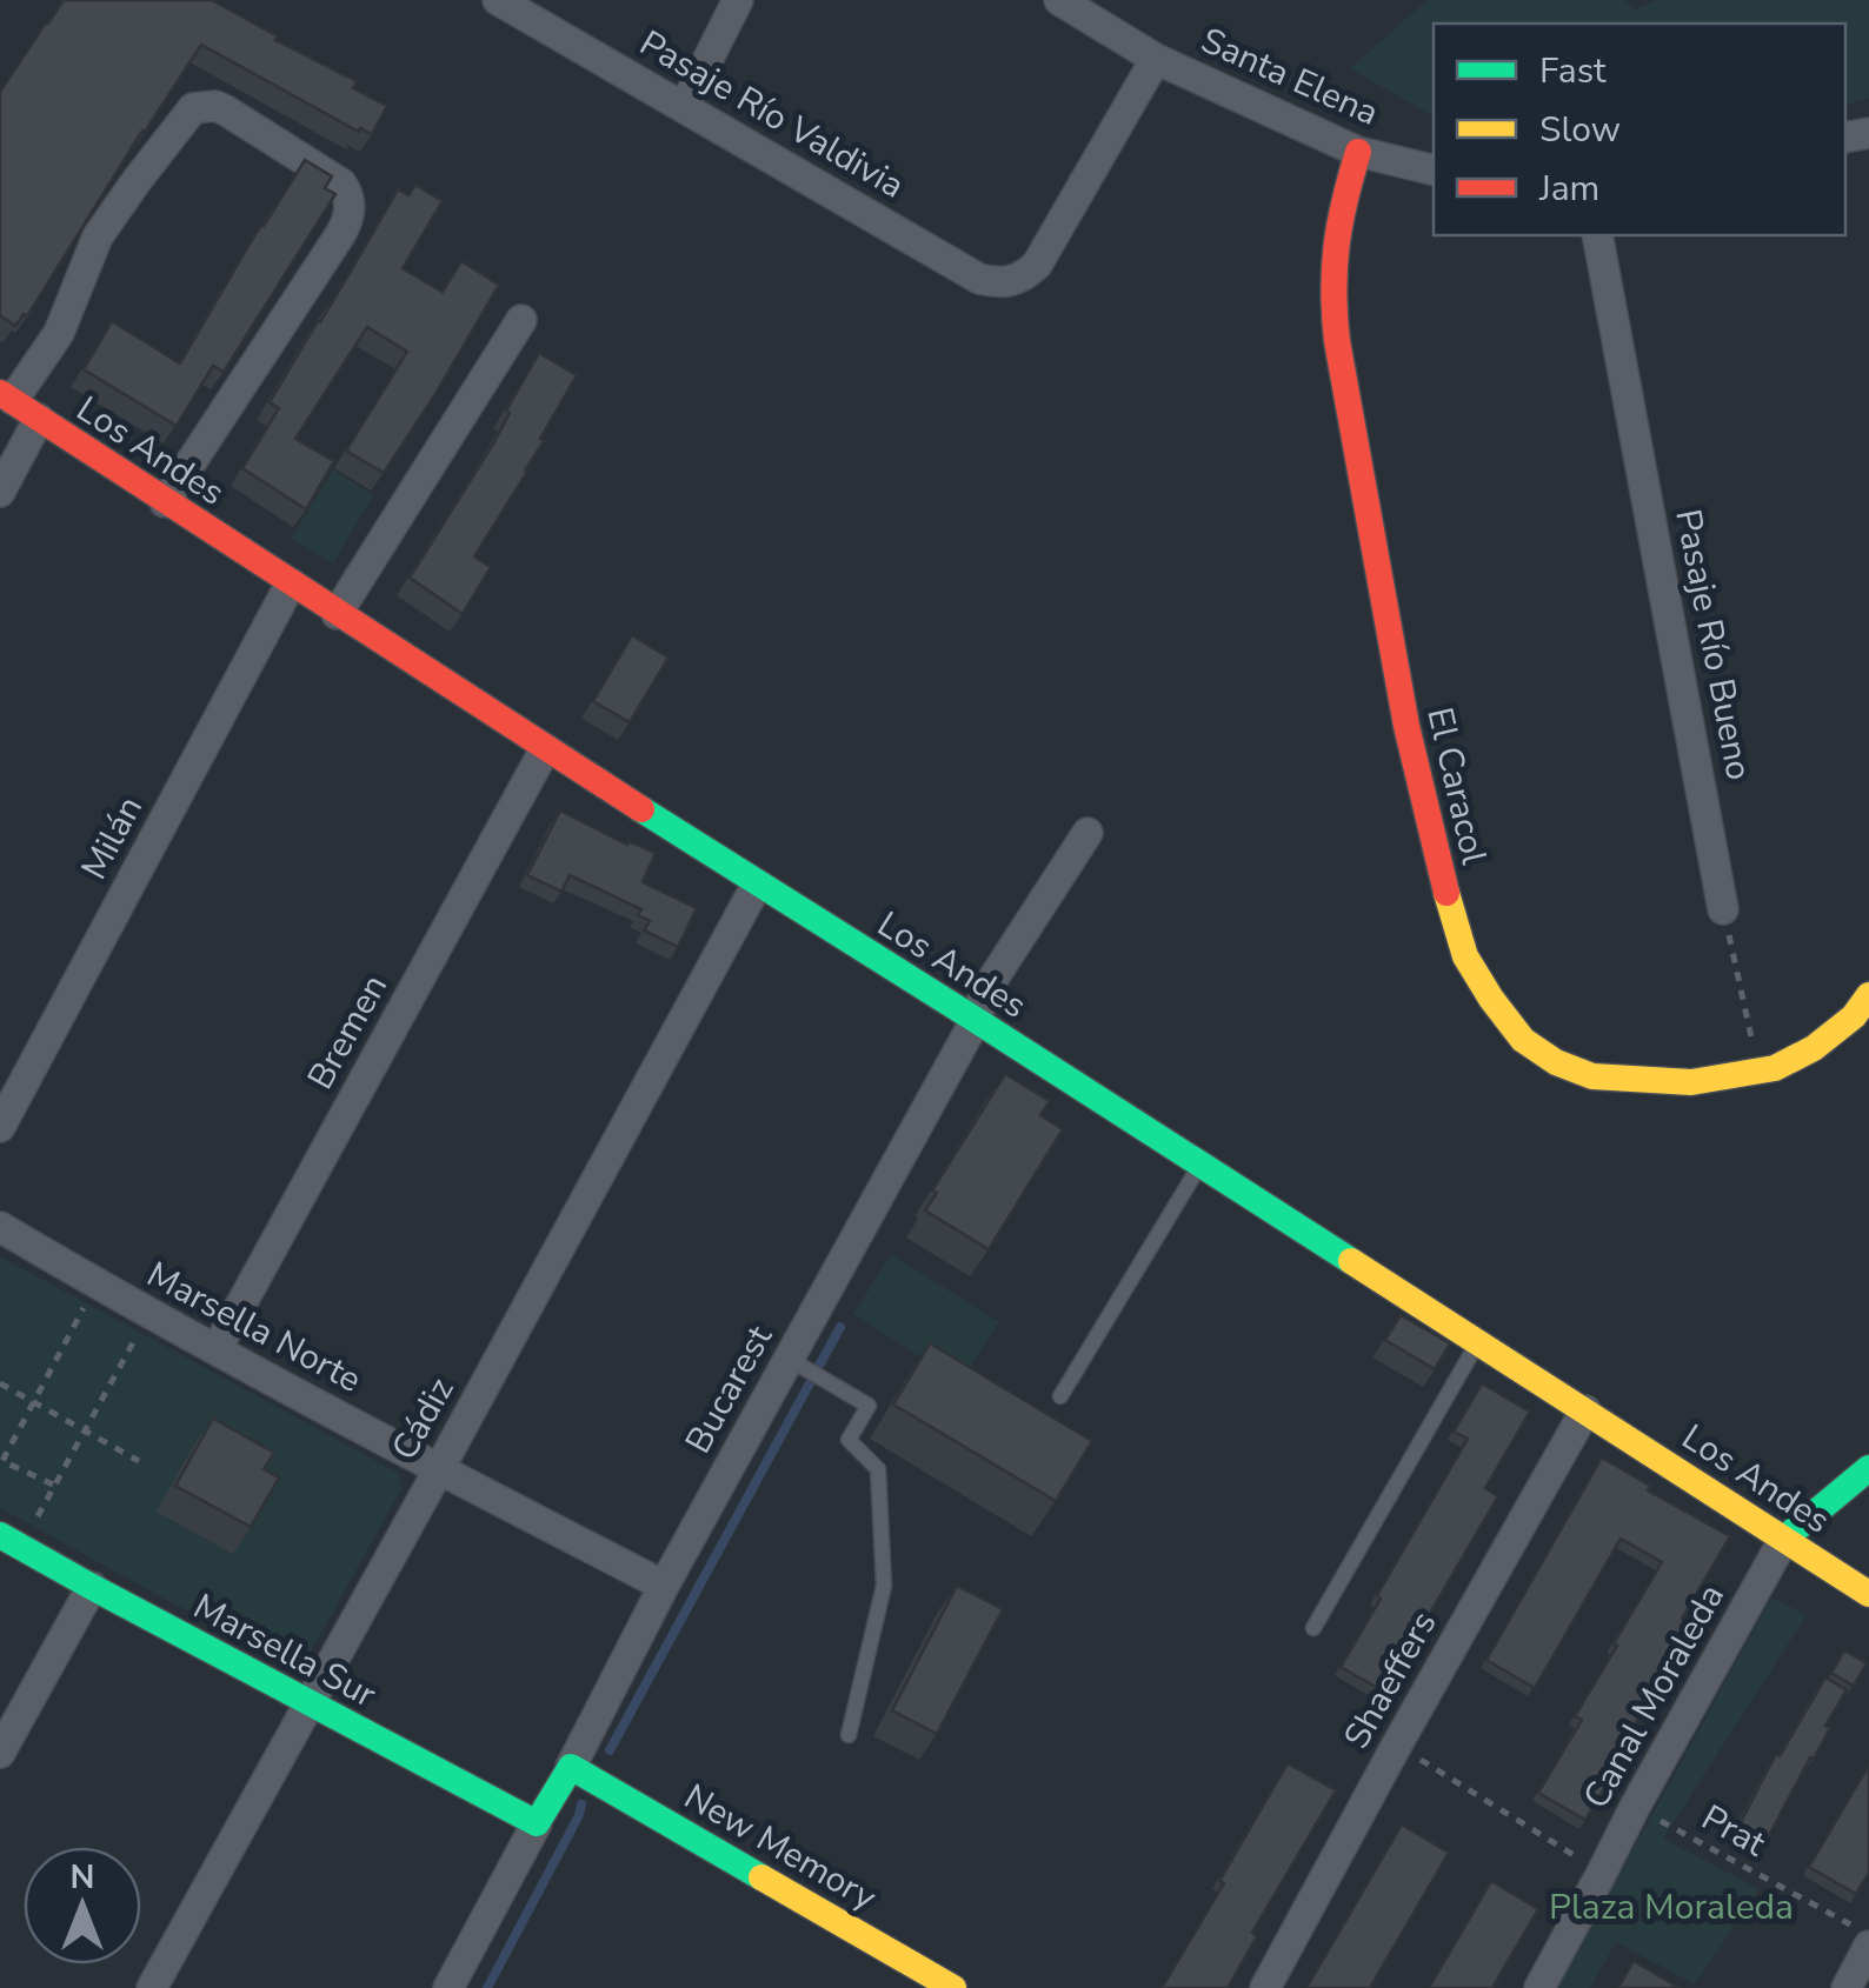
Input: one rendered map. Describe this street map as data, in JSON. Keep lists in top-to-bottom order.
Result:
{
  "streets": {
    "street": [
      "Santa Elena",
      "Pasaje Río Valdivia",
      "Los Andes",
      "Pasaje Río Bueno",
      "El Caracol",
      "Milán",
      "Bremen",
      "Marsella Norte",
      "Bucarest",
      "Cádiz",
      "Marsella Sur",
      "Shaeffers",
      "Canal Moraleda",
      "New Memory"
    ],
    "path": ["Prat"]
  },
  "crossings": [
    ["Santa Elena", "Pasaje Río Valdivia"],
    ["Santa Elena", "El Caracol"],
    ["Los Andes", "Milán"],
    ["Los Andes", "Bremen"],
    ["Los Andes", "Bucarest"],
    ["Los Andes", "Cádiz"],
    ["Los Andes", "Shaeffers"],
    ["Los Andes", "Canal Moraleda"],
    ["Bremen", "Marsella Norte"],
    ["Marsella Norte", "Bucarest"],
    ["Marsella Norte", "Cádiz"],
    ["Bucarest", "Marsella Sur"],
    ["Bucarest", "New Memory"],
    ["Cádiz", "Marsella Sur"],
    ["Canal Moraleda", "Prat"]
  ],
  "parks": ["Plaza Moraleda"],
  "legend": ["Fast", "Slow", "Jam"],
  "north": "top"
}
